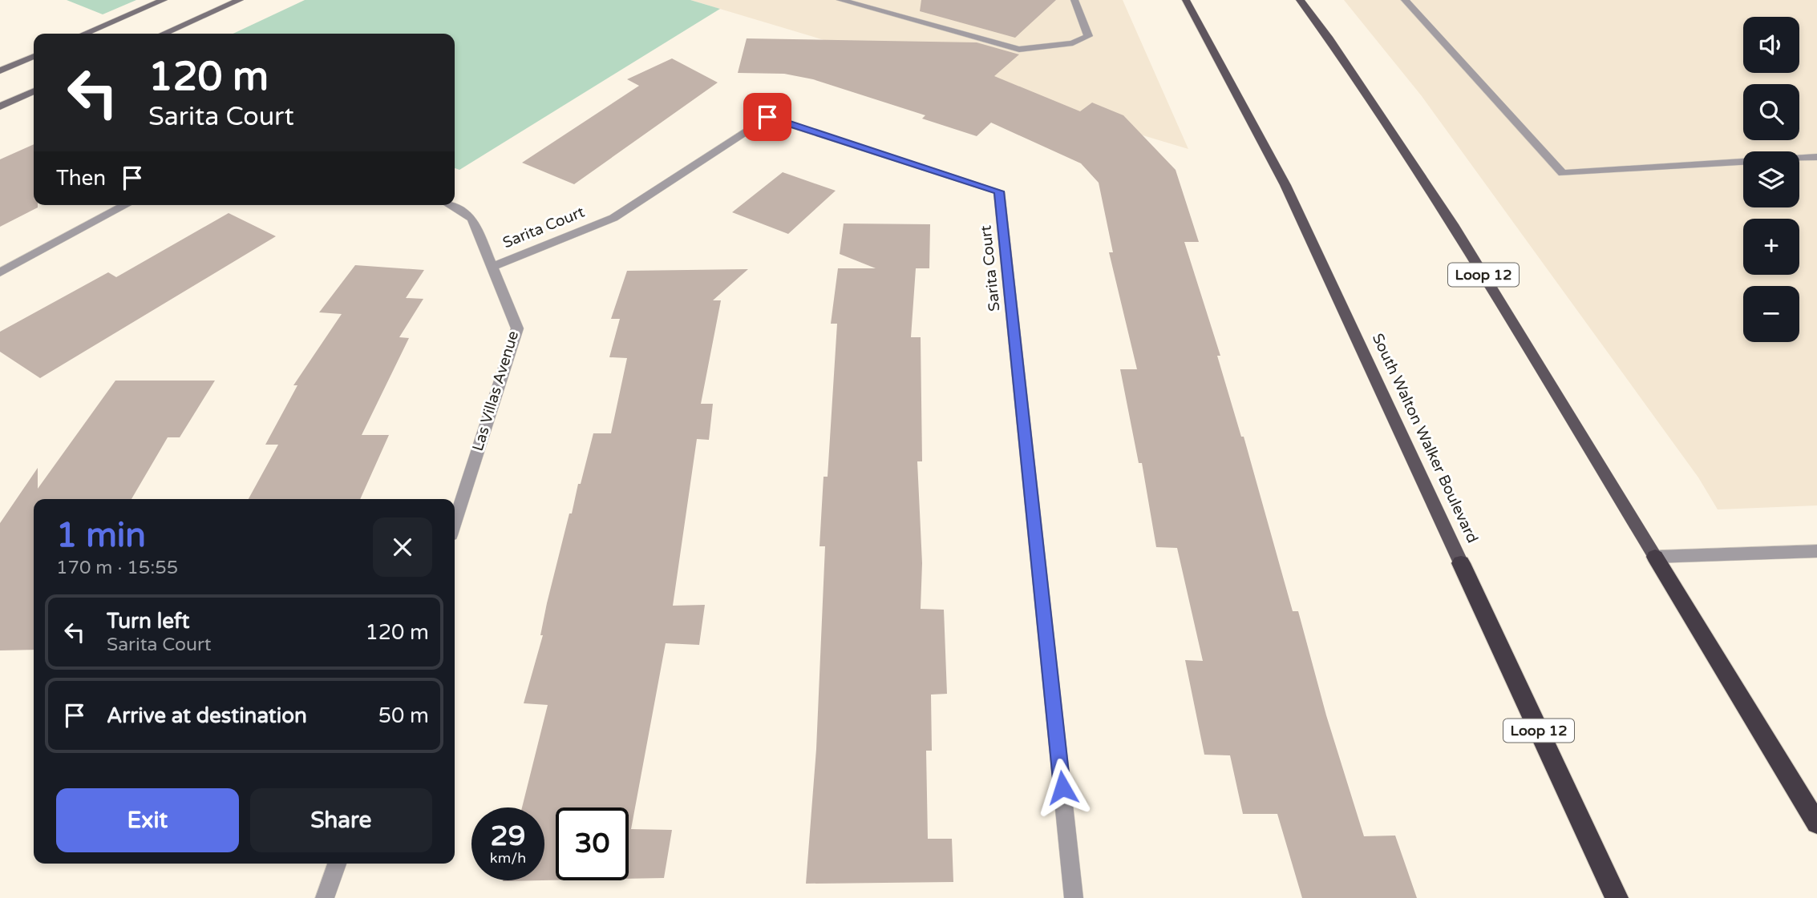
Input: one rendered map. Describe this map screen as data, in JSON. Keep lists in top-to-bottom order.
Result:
{
  "streets": {
    "highway": ["Loop 12", "South Walton Walker Boulevard"],
    "street": ["Sarita Court", "Las Villas Avenue"]
  },
  "crossings": [
    ["Sarita Court", "Las Villas Avenue"]
  ],
  "page": {
    "map_buttons": ["+", "−"],
    "turn": ["120 m", "Sarita Court"],
    "then": "Then",
    "heading": ["1 min", "170 m · 15:55"],
    "list": [
      {
        "name": "Turn left",
        "note": "Sarita Court",
        "value": "120 m"
      },
      {
        "name": "Arrive at destination",
        "value": "50 m"
      }
    ],
    "buttons": ["Exit", "Share"],
    "speed": "29 km/h",
    "limit": "30"
  }
}
